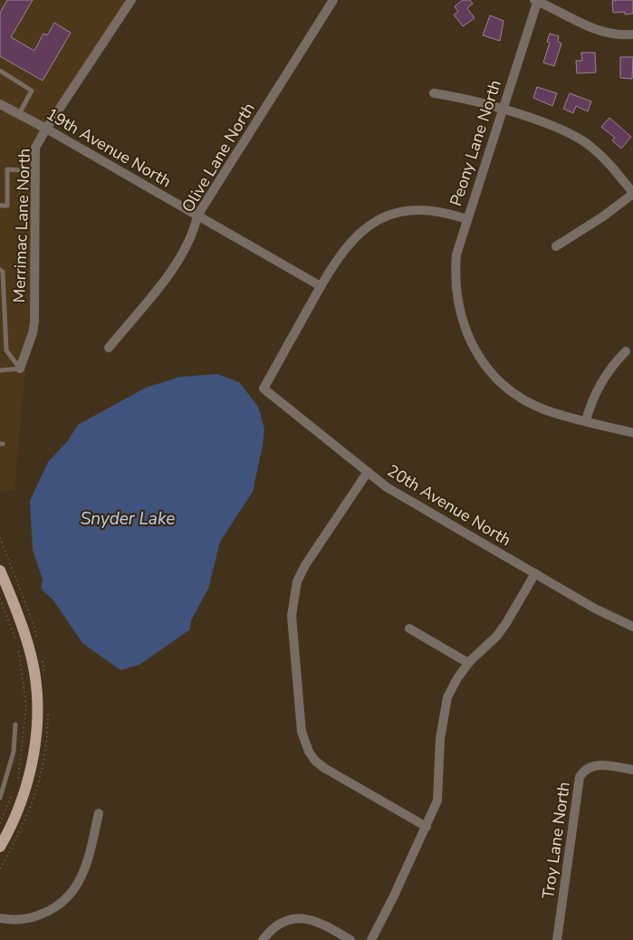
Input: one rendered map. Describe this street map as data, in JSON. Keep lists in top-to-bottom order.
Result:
{
  "streets": {
    "street": [
      "Peony Lane North",
      "19th Avenue North",
      "Olive Lane North",
      "Merrimac Lane North",
      "20th Avenue North",
      "Troy Lane North"
    ]
  },
  "crossings": [
    ["Peony Lane North", "19th Avenue North"],
    ["Peony Lane North", "20th Avenue North"],
    ["19th Avenue North", "Olive Lane North"],
    ["19th Avenue North", "Merrimac Lane North"]
  ],
  "water": ["Snyder Lake"]
}
